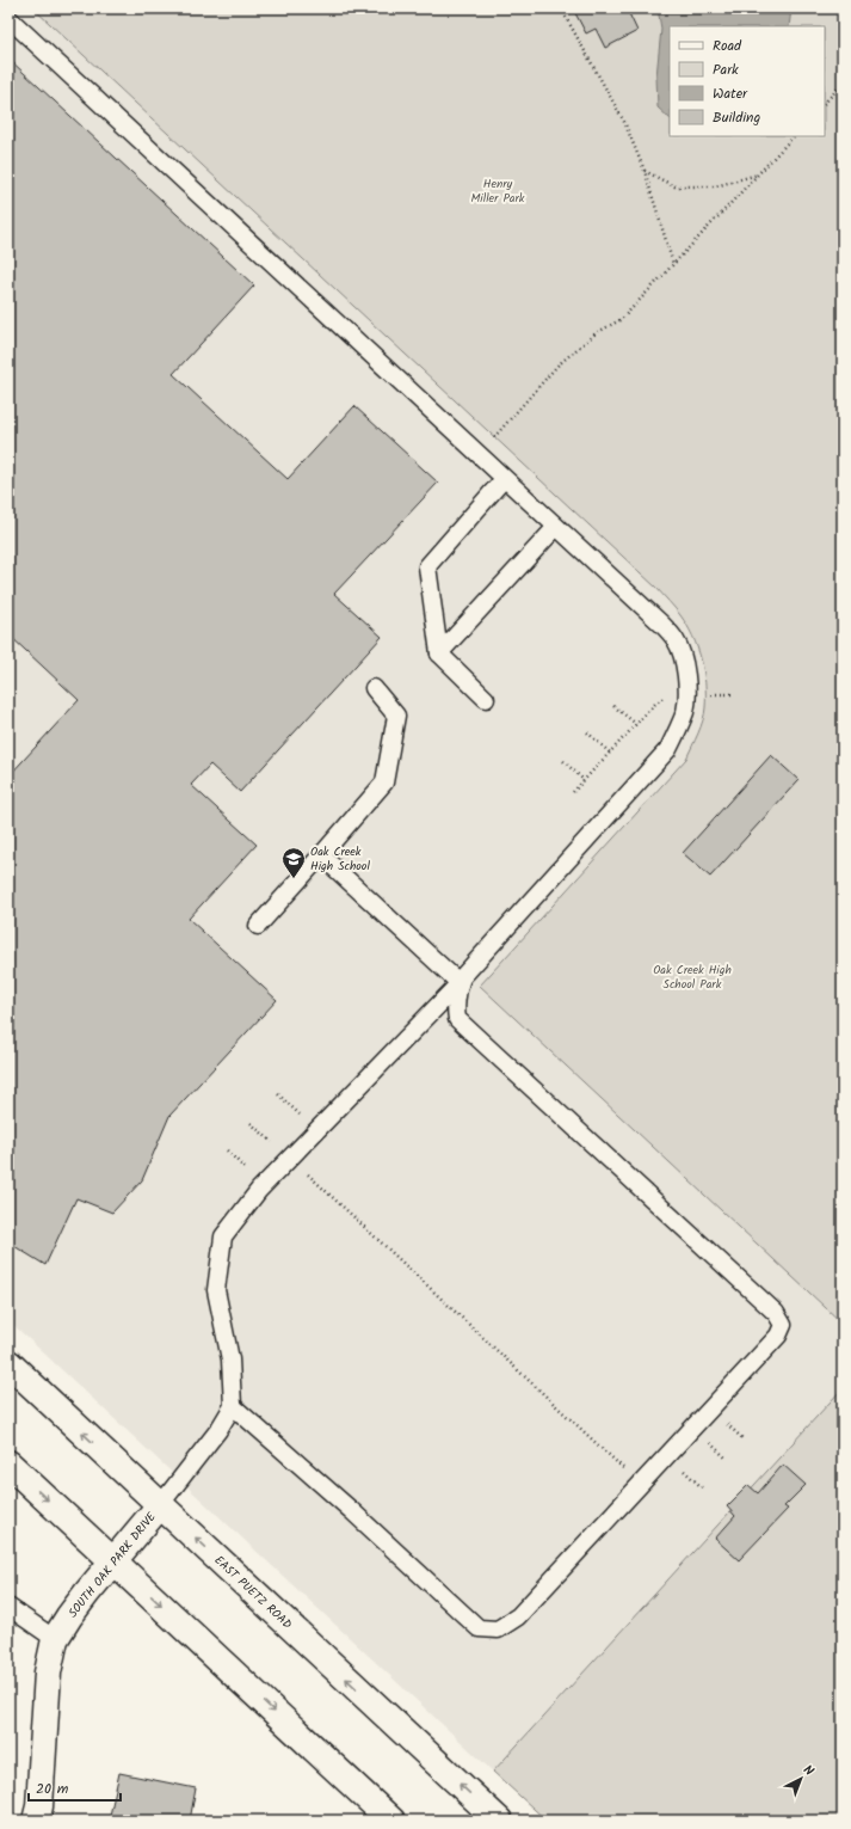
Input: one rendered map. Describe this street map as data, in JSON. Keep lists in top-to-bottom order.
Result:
{
  "streets": {
    "street": ["SOUTH OAK PARK DRIVE", "EAST PUETZ ROAD"]
  },
  "crossings": [
    ["SOUTH OAK PARK DRIVE", "EAST PUETZ ROAD"]
  ],
  "parks": ["Henry Miller Park", "Oak Creek High School Park"],
  "places": {
    "school or university": ["Oak Creek High School"]
  },
  "legend": [
    "Road",
    "Park",
    "Water",
    "Building"
  ],
  "scale_bar": "20 m",
  "north": "top right"
}
